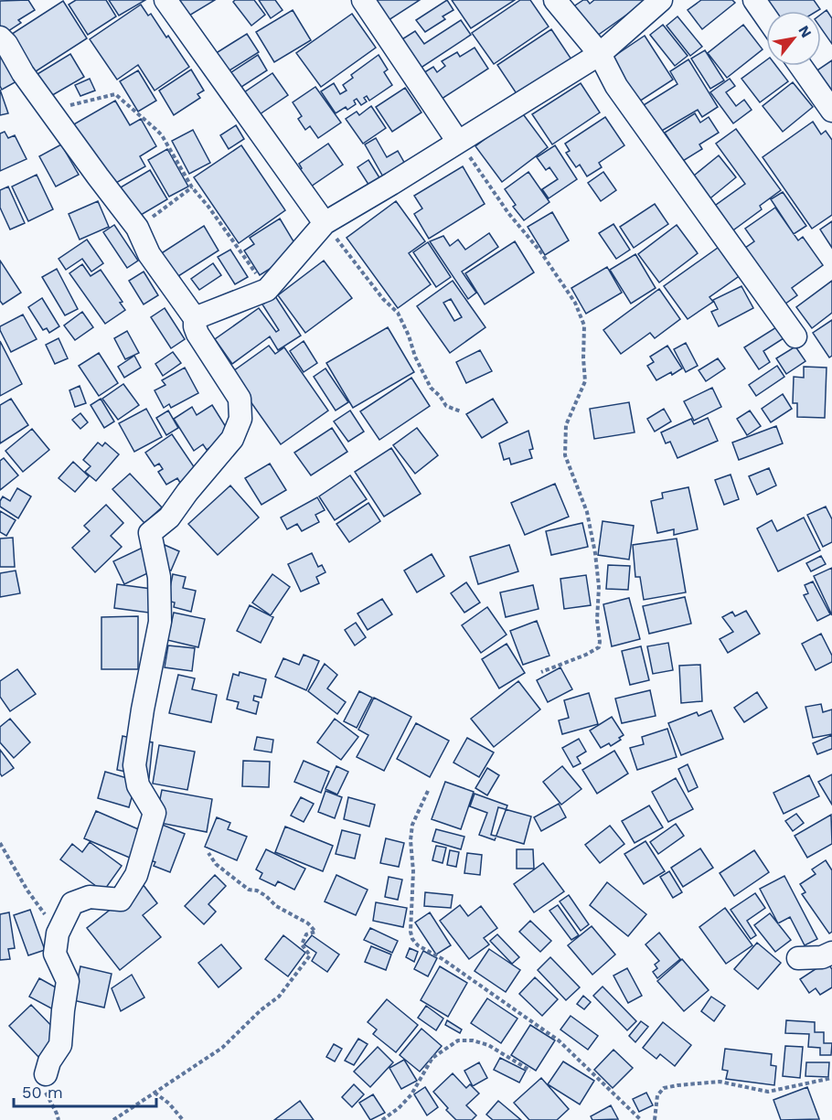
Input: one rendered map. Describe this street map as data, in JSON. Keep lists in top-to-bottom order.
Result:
{
  "scale_bar": "50 m",
  "north": "top right"
}
